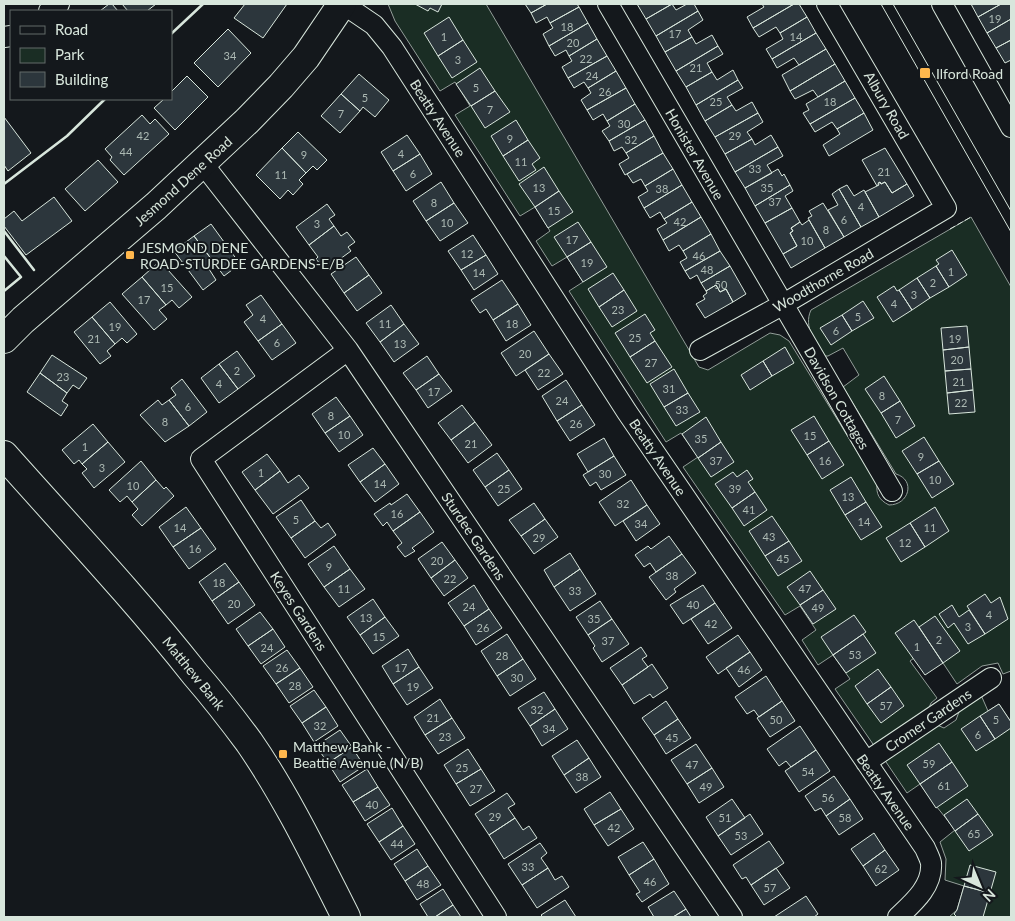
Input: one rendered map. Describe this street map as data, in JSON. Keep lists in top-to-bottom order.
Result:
{
  "streets": {
    "main road": ["Jesmond Dene Road", "Matthew Bank"],
    "street": [
      "Albury Road",
      "Beatty Avenue",
      "Honister Avenue",
      "Woodthorne Road",
      "Davidson Cottages",
      "Sturdee Gardens",
      "Keyes Gardens",
      "Cromer Gardens"
    ]
  },
  "crossings": [
    ["Albury Road", "Woodthorne Road"],
    ["Beatty Avenue", "Jesmond Dene Road"],
    ["Beatty Avenue", "Cromer Gardens"],
    ["Honister Avenue", "Woodthorne Road"],
    ["Honister Avenue", "Davidson Cottages"],
    ["Jesmond Dene Road", "Sturdee Gardens"],
    ["Woodthorne Road", "Davidson Cottages"],
    ["Sturdee Gardens", "Keyes Gardens"]
  ],
  "places": {
    "transit": ["Ilford Road", "JESMOND DENE ROAD-STURDEE GARDENS-E/B", "Matthew Bank - Beattie Avenue (N/B)"]
  },
  "house_numbers": [
    "19",
    "18",
    "17",
    "1",
    "14",
    "20",
    "34",
    "22",
    "3",
    "21",
    "24",
    "5",
    "26",
    "5",
    "25",
    "18",
    "7",
    "7",
    "30",
    "42",
    "29",
    "9",
    "32",
    "44",
    "4",
    "9",
    "11",
    "33",
    "21",
    "6",
    "11",
    "13",
    "35",
    "38",
    "37",
    "8",
    "4",
    "15",
    "6",
    "42",
    "10",
    "3",
    "8",
    "17",
    "10",
    "12",
    "46",
    "19",
    "48",
    "1",
    "14",
    "2",
    "50",
    "15",
    "3",
    "17",
    "4",
    "23",
    "5",
    "4",
    "11",
    "18",
    "19",
    "6",
    "25",
    "21",
    "19",
    "6",
    "13",
    "20",
    "20",
    "27",
    "2",
    "22",
    "23",
    "21",
    "4",
    "31",
    "17",
    "8",
    "24",
    "22",
    "6",
    "33",
    "8",
    "7",
    "8",
    "26",
    "10",
    "15",
    "35",
    "21",
    "1",
    "9",
    "37",
    "16",
    "3",
    "1",
    "30",
    "10",
    "14",
    "10",
    "25",
    "39",
    "13",
    "32",
    "41",
    "16",
    "5",
    "14",
    "34",
    "14",
    "11",
    "43",
    "29",
    "12",
    "16",
    "45",
    "20",
    "9",
    "38",
    "22",
    "18",
    "11",
    "47",
    "33",
    "20",
    "40",
    "24",
    "49",
    "4",
    "13",
    "35",
    "42",
    "3",
    "26",
    "15",
    "2",
    "37",
    "1",
    "24",
    "53",
    "28",
    "26",
    "17",
    "46",
    "30",
    "28",
    "19",
    "57",
    "32",
    "21",
    "50",
    "5",
    "32",
    "34",
    "6",
    "23",
    "45",
    "59",
    "47",
    "25",
    "54",
    "38",
    "61",
    "49",
    "27",
    "56",
    "40",
    "29",
    "51",
    "58",
    "42",
    "65",
    "53",
    "44",
    "33",
    "62",
    "46",
    "48",
    "57"
  ],
  "legend": ["Road", "Park", "Building"],
  "north": "bottom right"
}
